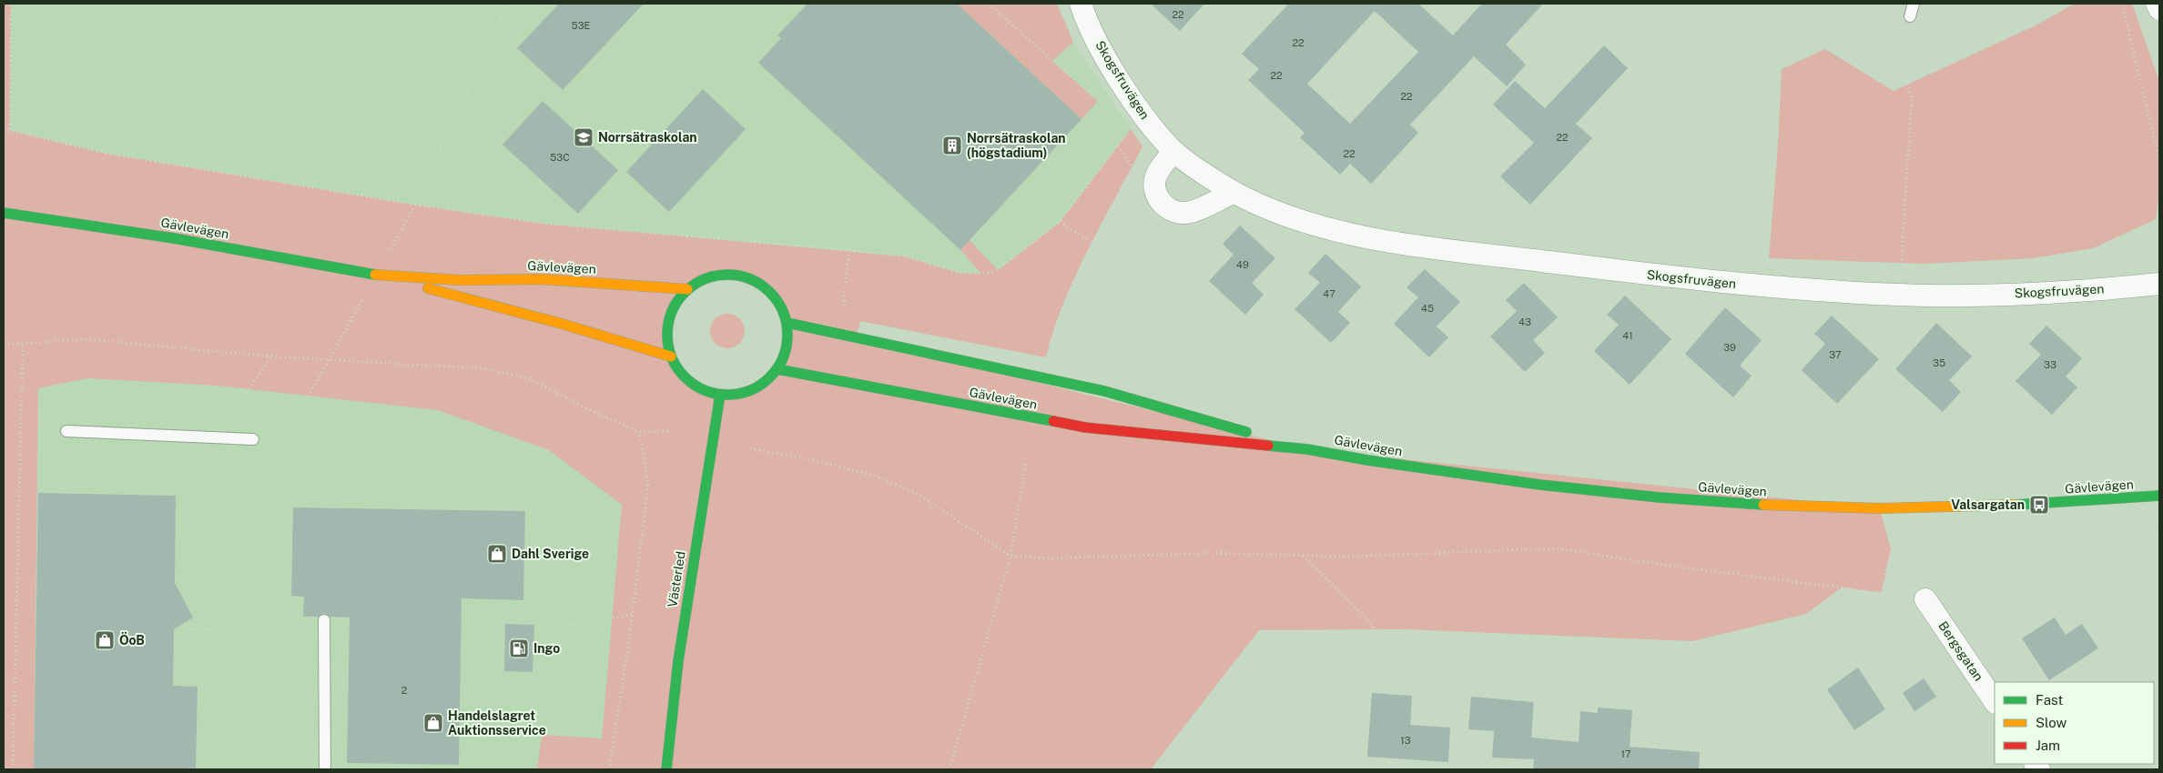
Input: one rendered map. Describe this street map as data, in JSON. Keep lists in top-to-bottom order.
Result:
{
  "streets": {
    "main road": ["Gävlevägen", "Västerled"],
    "street": ["Skogsfruvägen", "Bergsgatan"]
  },
  "crossings": [
    ["Gävlevägen", "Västerled"]
  ],
  "places": {
    "school or university": ["Norrsätraskolan"],
    "building": ["Norrsätraskolan (högstadium)"],
    "bus stop": ["Valsargatan"],
    "shop": ["Dahl Sverige", "ÖoB", "Handelslagret Auktionsservice"],
    "fuel station": ["Ingo"]
  },
  "house_numbers": [
    "22",
    "53E",
    "22",
    "22",
    "22",
    "22",
    "22",
    "53C",
    "49",
    "47",
    "45",
    "43",
    "41",
    "39",
    "37",
    "35",
    "33",
    "2",
    "13",
    "17"
  ],
  "legend": ["Fast", "Slow", "Jam"]
}
